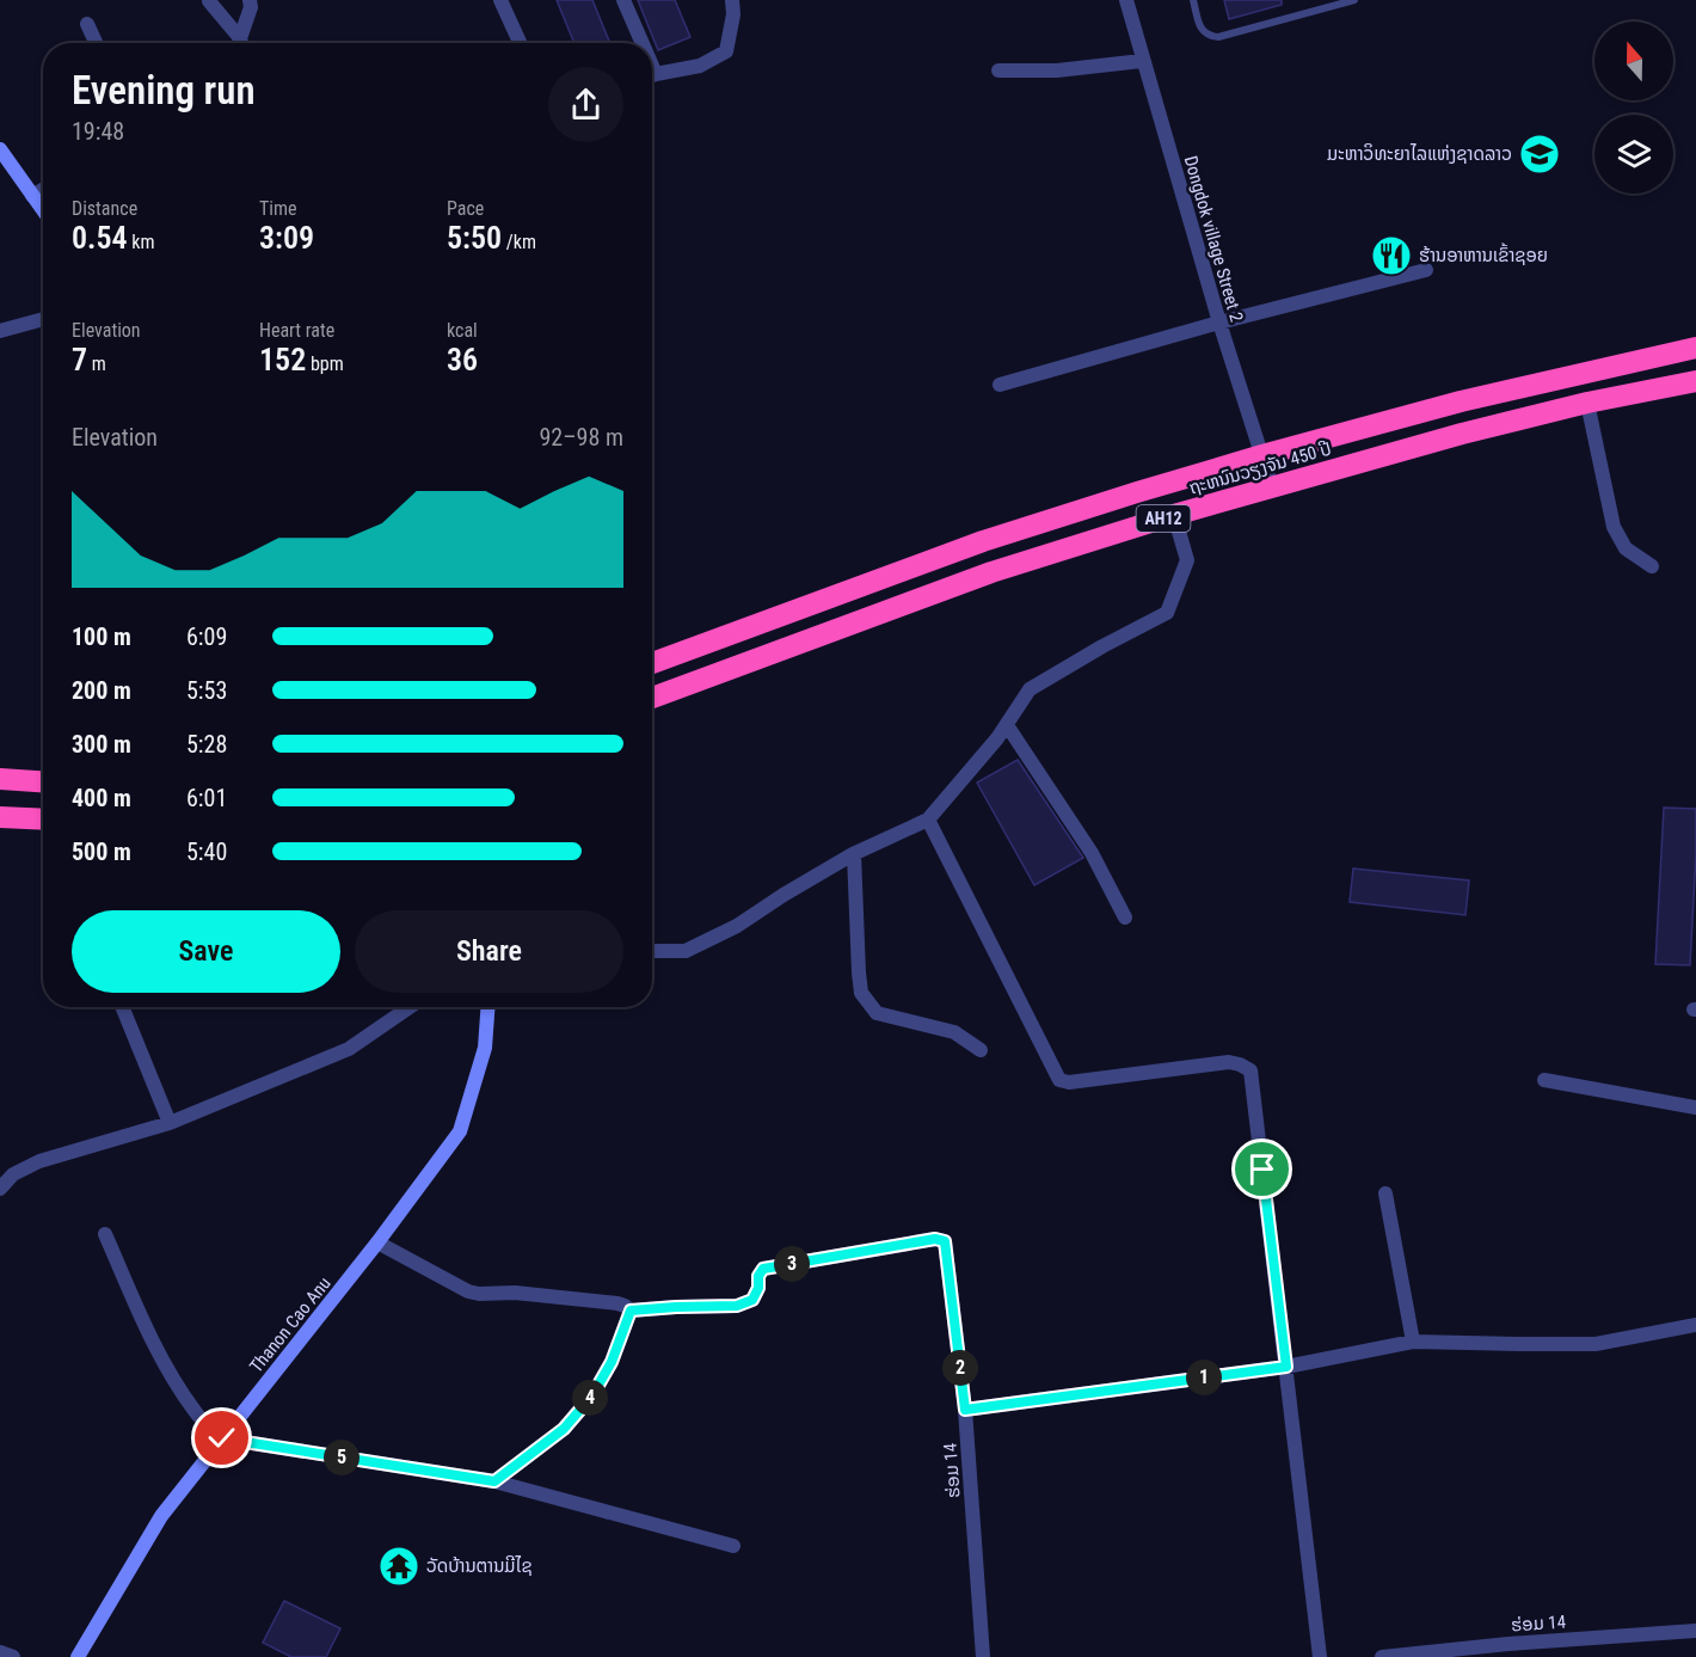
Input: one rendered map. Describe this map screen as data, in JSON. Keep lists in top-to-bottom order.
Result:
{
  "streets": {
    "highway": ["ຖະຫນົນວຽງຈັນ 450 ປີ", "AH12"],
    "street": ["Dongdok village Street 2", "Thanon Cao Anu", "ຮ່ອມ 14"]
  },
  "crossings": [
    ["Dongdok village Street 2", "ຖະຫນົນວຽງຈັນ 450 ປີ"]
  ],
  "places": {
    "school or university": ["ມະຫາວິທະຍາໄລແຫ່ງຊາດລາວ"],
    "restaurant": ["ຮ້ານອາຫານເຂົ້າຊອຍ"],
    "temple": ["ວັດບ້ານຕານມີໄຊ"]
  },
  "north": "top",
  "page": {
    "heading": ["Evening run", "19:48"],
    "stats": [
      ["Distance", "0.54 km"],
      ["Time", "3:09"],
      ["Pace", "5:50 /km"],
      ["Elevation", "7 m"],
      ["Heart rate", "152 bpm"],
      ["kcal", "36"]
    ],
    "chart": ["Elevation", "92–98 m"],
    "list": [
      {
        "name": "100 m",
        "note": "6:09"
      },
      {
        "name": "200 m",
        "note": "5:53"
      },
      {
        "name": "300 m",
        "note": "5:28"
      },
      {
        "name": "400 m",
        "note": "6:01"
      },
      {
        "name": "500 m",
        "note": "5:40"
      }
    ],
    "buttons": ["Save", "Share"],
    "pins": [
      "3",
      "2",
      "1",
      "4",
      "5"
    ]
  }
}
